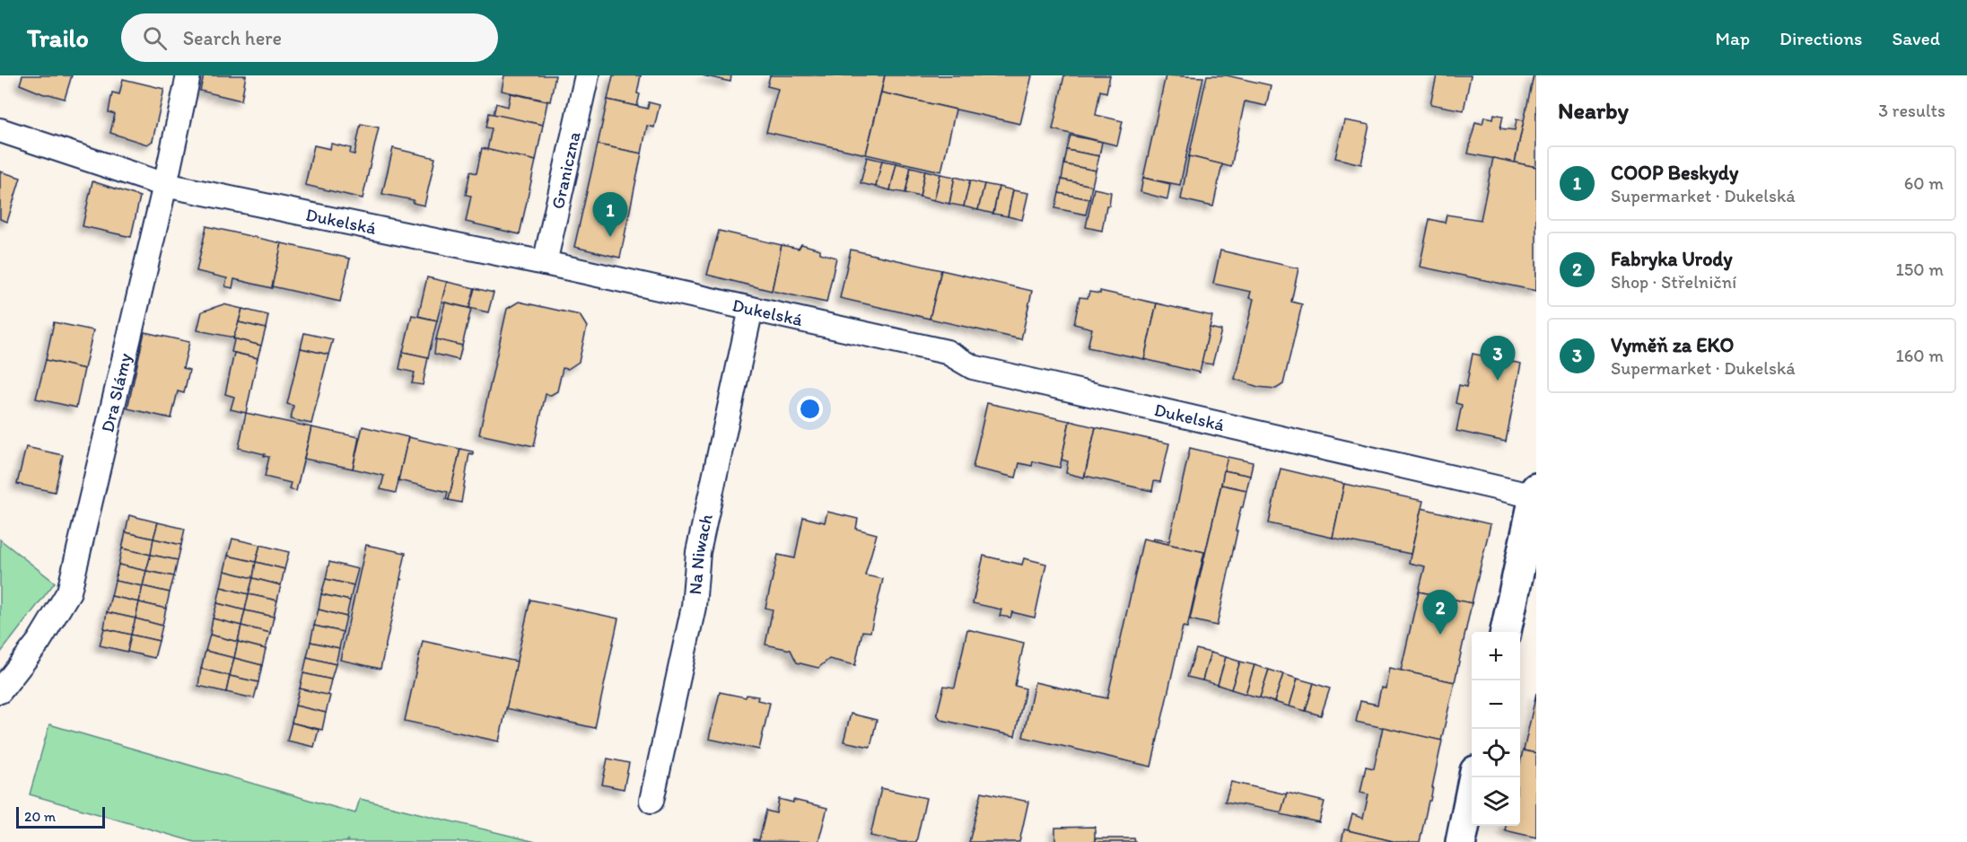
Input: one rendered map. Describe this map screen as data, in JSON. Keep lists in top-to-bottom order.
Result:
{
  "streets": {
    "street": [
      "Graniczna",
      "Dukelská",
      "Dra Slámy",
      "Na Niwach"
    ]
  },
  "crossings": [
    ["Graniczna", "Dukelská"],
    ["Dukelská", "Dra Slámy"],
    ["Dukelská", "Na Niwach"]
  ],
  "scale_bar": "20 m",
  "page": {
    "header": "Trailo",
    "search": "Search here",
    "nav": ["Map", "Directions", "Saved"],
    "heading": ["Nearby", "3 results"],
    "list": [
      {
        "mark": "1",
        "name": "COOP Beskydy",
        "note": "Supermarket · Dukelská",
        "value": "60 m"
      },
      {
        "mark": "2",
        "name": "Fabryka Urody",
        "note": "Shop · Střelniční",
        "value": "150 m"
      },
      {
        "mark": "3",
        "name": "Vyměň za EKO",
        "note": "Supermarket · Dukelská",
        "value": "160 m"
      }
    ],
    "pins": ["1", "3", "2"],
    "map_buttons": ["+", "−"],
    "scale": "20 m"
  }
}
